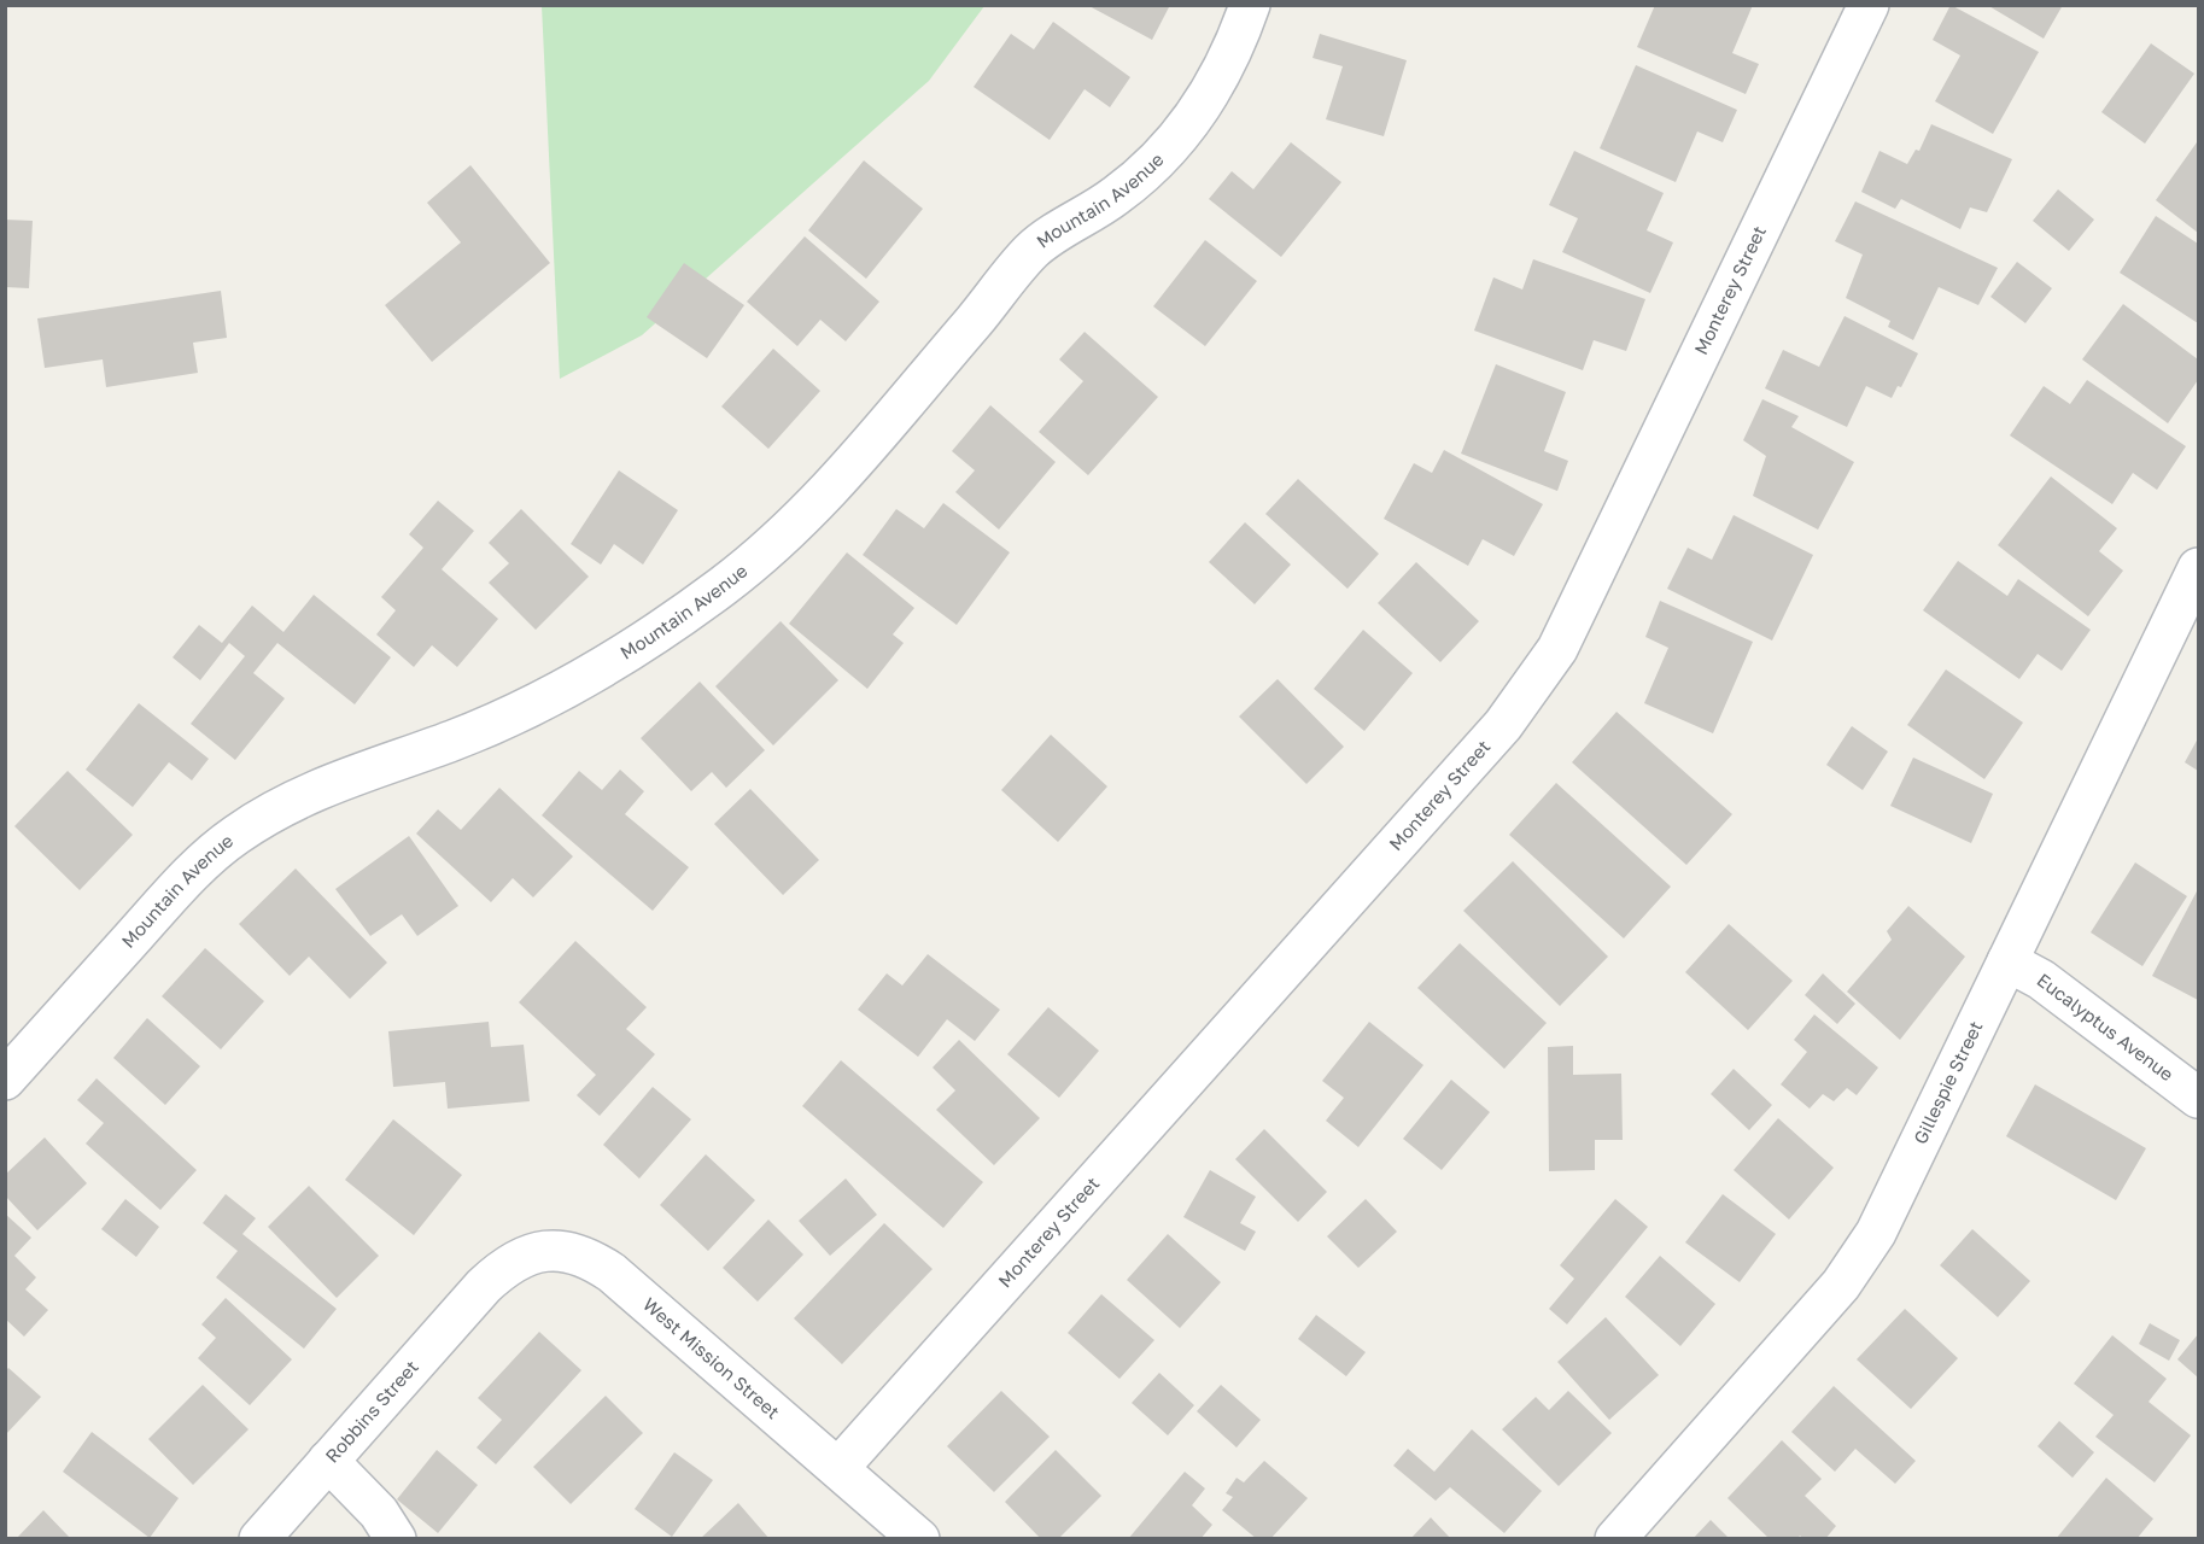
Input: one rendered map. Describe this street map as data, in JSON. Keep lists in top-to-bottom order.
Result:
{
  "streets": {
    "street": [
      "Mountain Avenue",
      "Monterey Street",
      "Eucalyptus Avenue",
      "Gillespie Street",
      "West Mission Street",
      "Robbins Street"
    ]
  },
  "crossings": [
    ["Monterey Street", "West Mission Street"],
    ["Eucalyptus Avenue", "Gillespie Street"],
    ["West Mission Street", "Robbins Street"]
  ]
}
